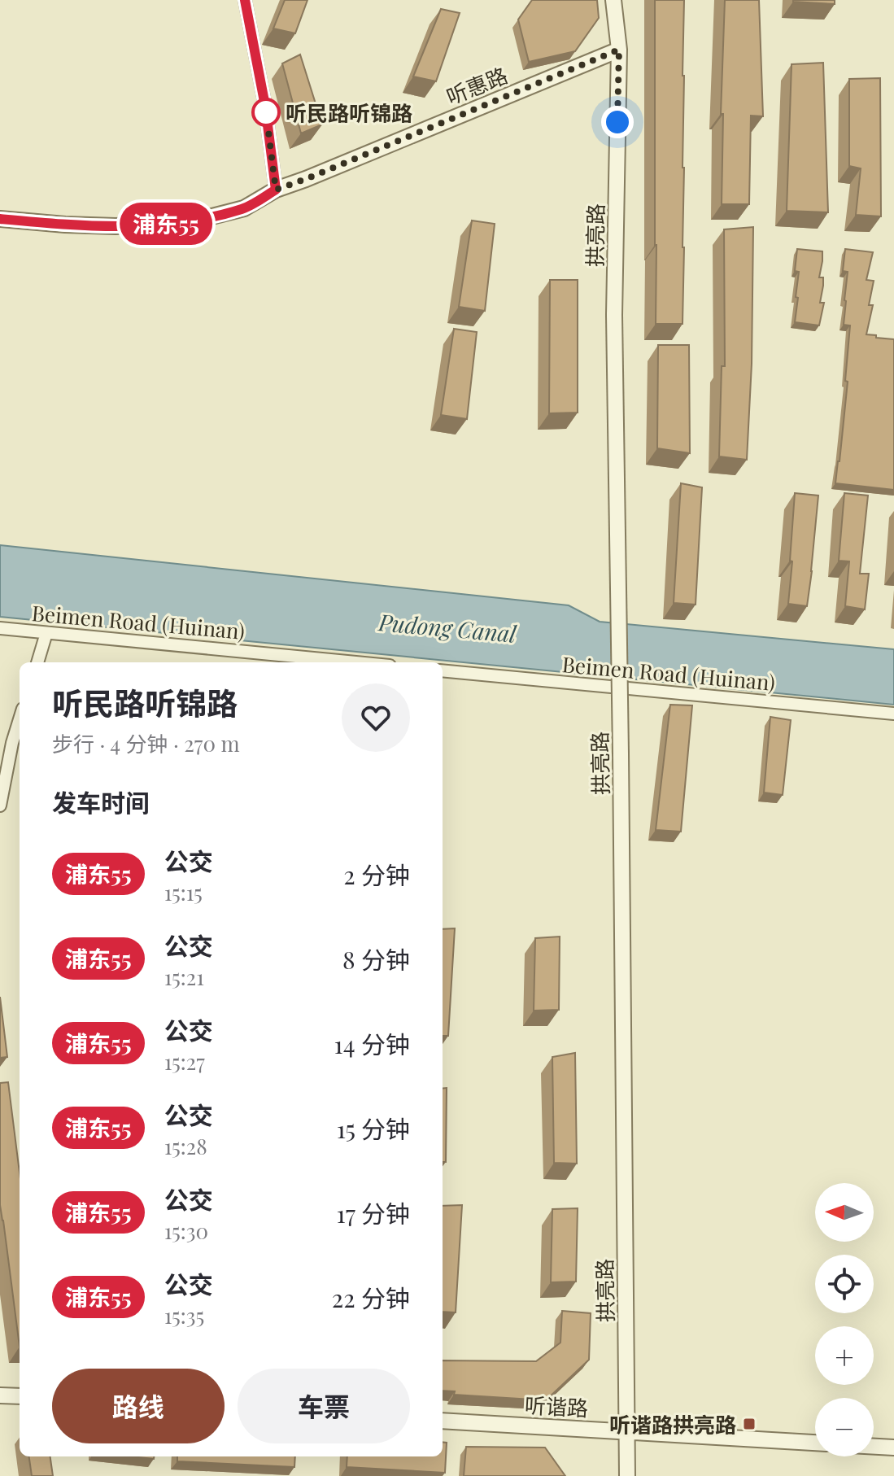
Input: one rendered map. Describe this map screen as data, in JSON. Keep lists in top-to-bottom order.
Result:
{
  "streets": {
    "street": [
      "听惠路",
      "拱亮路",
      "Beimen Road (Huinan)",
      "听谐路"
    ]
  },
  "crossings": [
    ["听惠路", "拱亮路"],
    ["拱亮路", "听谐路"]
  ],
  "water": ["Pudong Canal"],
  "places": {
    "other": ["听民路听锦路"],
    "transit": ["听谐路拱亮路"]
  },
  "lines": ["bus line 浦东55"],
  "north": "left",
  "page": {
    "on_map": "浦东55",
    "heading": [
      ["听民路听锦路", "步行 · 4 分钟 · 270 m"],
      "发车时间"
    ],
    "list": [
      {
        "mark": "浦东55",
        "name": "公交",
        "note": "15:15",
        "value": "2 分钟"
      },
      {
        "mark": "浦东55",
        "name": "公交",
        "note": "15:21",
        "value": "8 分钟"
      },
      {
        "mark": "浦东55",
        "name": "公交",
        "note": "15:27",
        "value": "14 分钟"
      },
      {
        "mark": "浦东55",
        "name": "公交",
        "note": "15:28",
        "value": "15 分钟"
      },
      {
        "mark": "浦东55",
        "name": "公交",
        "note": "15:30",
        "value": "17 分钟"
      },
      {
        "mark": "浦东55",
        "name": "公交",
        "note": "15:35",
        "value": "22 分钟"
      }
    ],
    "map_buttons": ["+", "−"],
    "buttons": ["路线", "车票"]
  }
}
